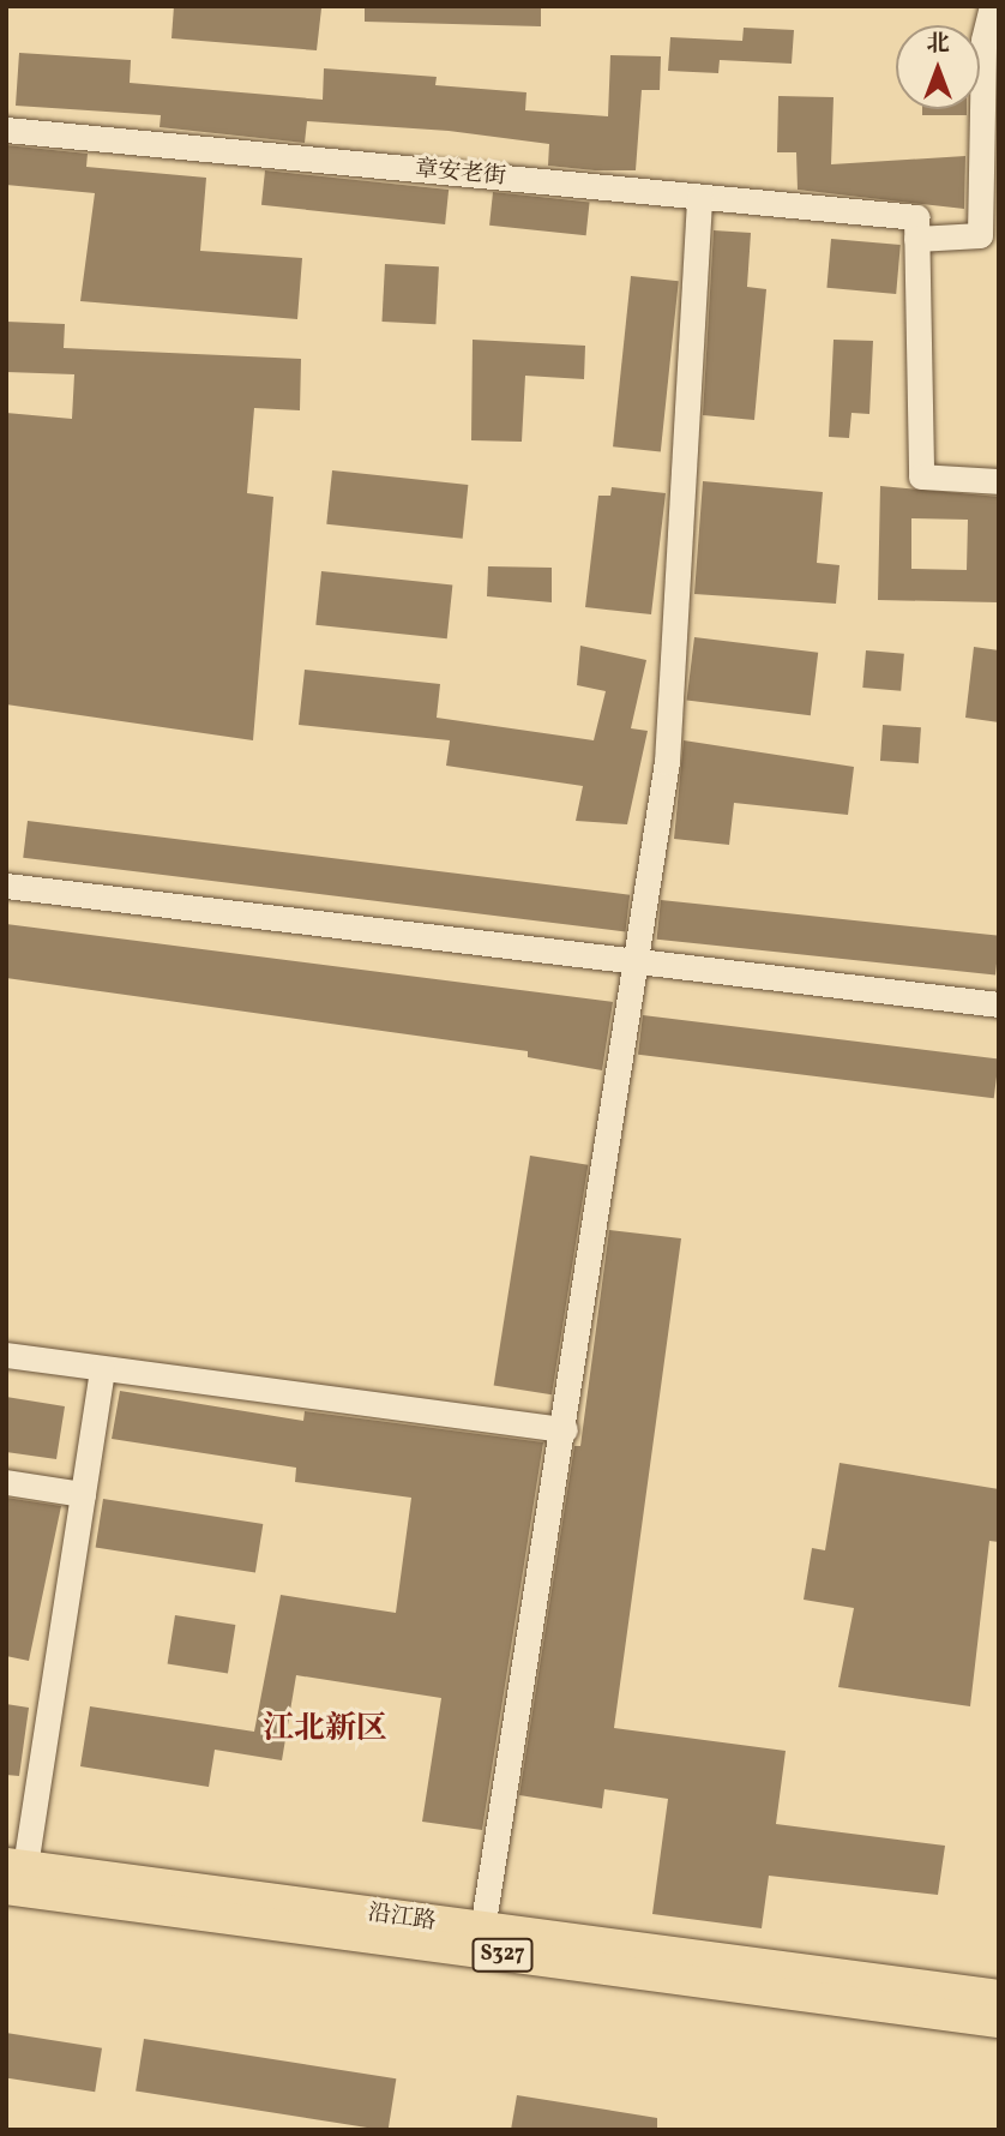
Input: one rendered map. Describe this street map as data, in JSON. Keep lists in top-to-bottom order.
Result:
{
  "streets": {
    "main road": ["沿江路", "S327"],
    "street": ["章安老街"]
  },
  "districts": ["江北新区"],
  "north": "top"
}
